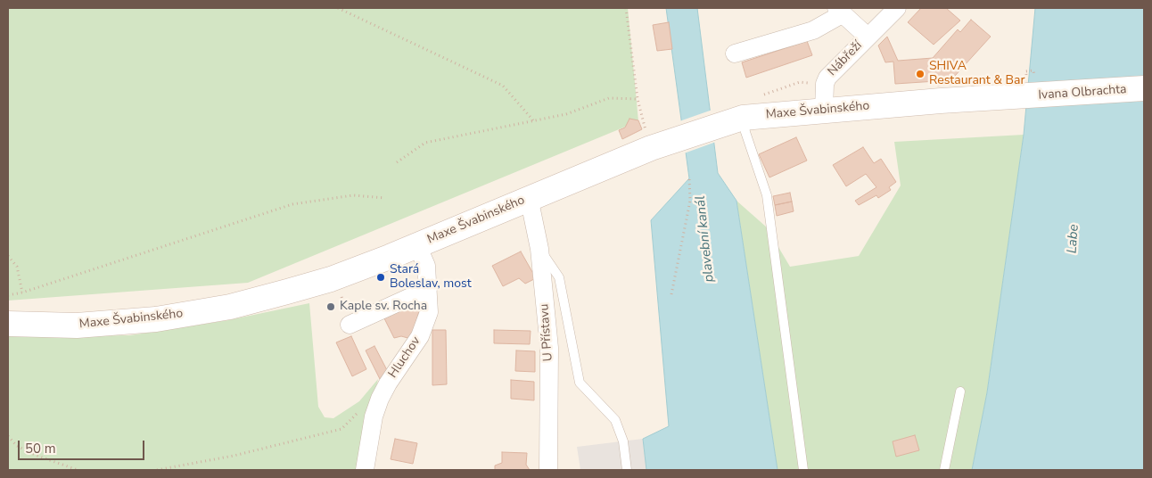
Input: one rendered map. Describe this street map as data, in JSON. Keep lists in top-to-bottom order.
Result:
{
  "streets": {
    "main road": ["Ivana Olbrachta", "Maxe Švabinského"],
    "street": ["Nábřeží", "U Přístavu", "Hluchov"]
  },
  "crossings": [
    ["Nábřeží", "Maxe Švabinského"],
    ["Ivana Olbrachta", "Maxe Švabinského"],
    ["Maxe Švabinského", "U Přístavu"],
    ["Maxe Švabinského", "Hluchov"]
  ],
  "water": ["plavební kanál", "Labe"],
  "places": ["SHIVA Restaurant & Bar", "Stará Boleslav, most", "Kaple sv. Rocha"],
  "scale_bar": "50 m"
}
